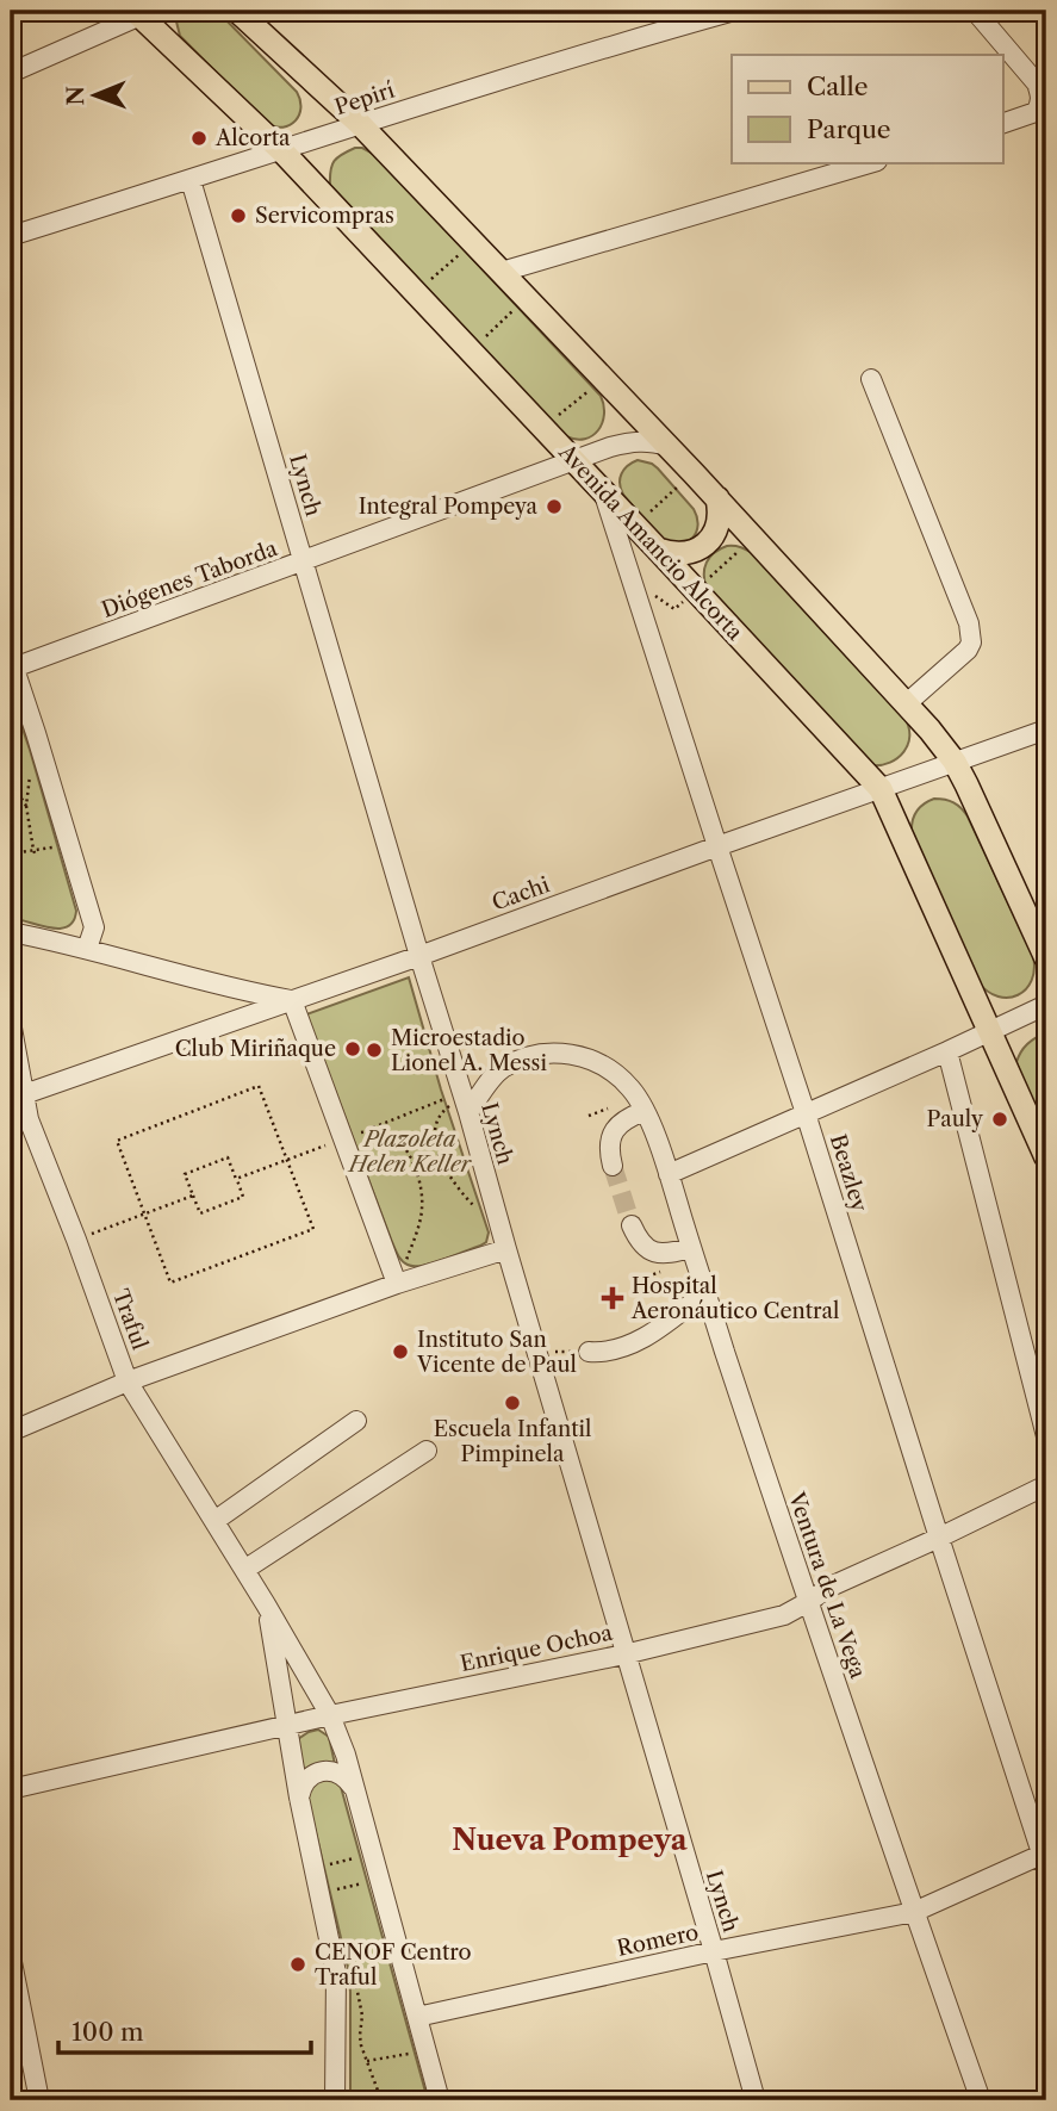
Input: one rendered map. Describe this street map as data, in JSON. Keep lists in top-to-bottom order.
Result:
{
  "streets": {
    "main road": ["Avenida Amancio Alcorta"],
    "street": [
      "Pepirí",
      "Lynch",
      "Diógenes Taborda",
      "Cachi",
      "Beazley",
      "Traful",
      "Ventura de La Vega",
      "Enrique Ochoa",
      "Romero"
    ]
  },
  "crossings": [
    ["Pepirí", "Lynch"],
    ["Pepirí", "Avenida Amancio Alcorta"],
    ["Lynch", "Diógenes Taborda"],
    ["Lynch", "Cachi"],
    ["Lynch", "Ventura de La Vega"],
    ["Lynch", "Enrique Ochoa"],
    ["Lynch", "Romero"],
    ["Avenida Amancio Alcorta", "Diógenes Taborda"],
    ["Avenida Amancio Alcorta", "Cachi"],
    ["Avenida Amancio Alcorta", "Beazley"],
    ["Cachi", "Beazley"],
    ["Cachi", "Traful"],
    ["Beazley", "Enrique Ochoa"],
    ["Beazley", "Romero"],
    ["Traful", "Enrique Ochoa"],
    ["Traful", "Romero"],
    ["Ventura de La Vega", "Enrique Ochoa"],
    ["Ventura de La Vega", "Romero"]
  ],
  "districts": ["Nueva Pompeya"],
  "parks": ["Plazoleta Helen Keller"],
  "places": {
    "other": [
      "Alcorta",
      "Servicompras",
      "Integral Pompeya",
      "Club Miriñaque",
      "Microestadio Lionel A. Messi",
      "Pauly",
      "Instituto San Vicente de Paul",
      "Escuela Infantil Pimpinela",
      "CENOF Centro Traful"
    ],
    "health": ["Hospital Aeronáutico Central"]
  },
  "legend": ["Calle", "Parque"],
  "scale_bar": "100 m",
  "north": "left"
}
